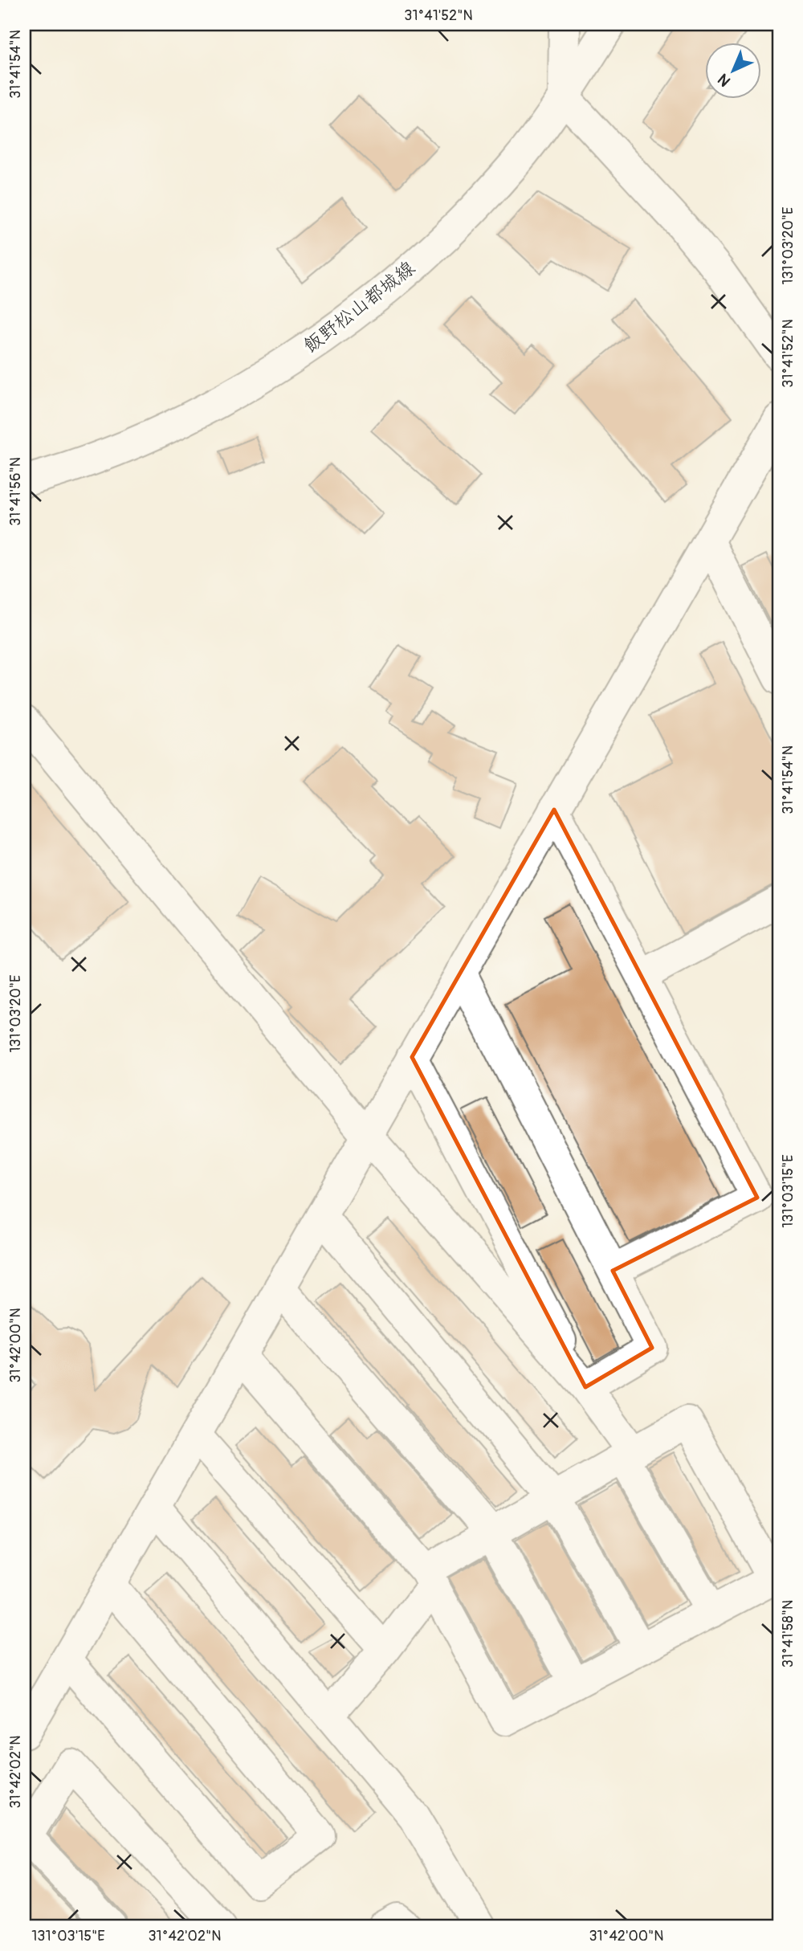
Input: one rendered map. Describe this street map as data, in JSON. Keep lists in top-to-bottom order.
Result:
{
  "streets": {
    "street": ["飯野松山都城線"]
  },
  "north": "bottom left",
  "coordinates": [
    "31°41'52\"N",
    "31°41'54\"N",
    "131°03'20\"E",
    "31°41'56\"N",
    "131°03'15\"E",
    "31°42'00\"N",
    "31°41'58\"N",
    "31°42'02\"N"
  ]
}
